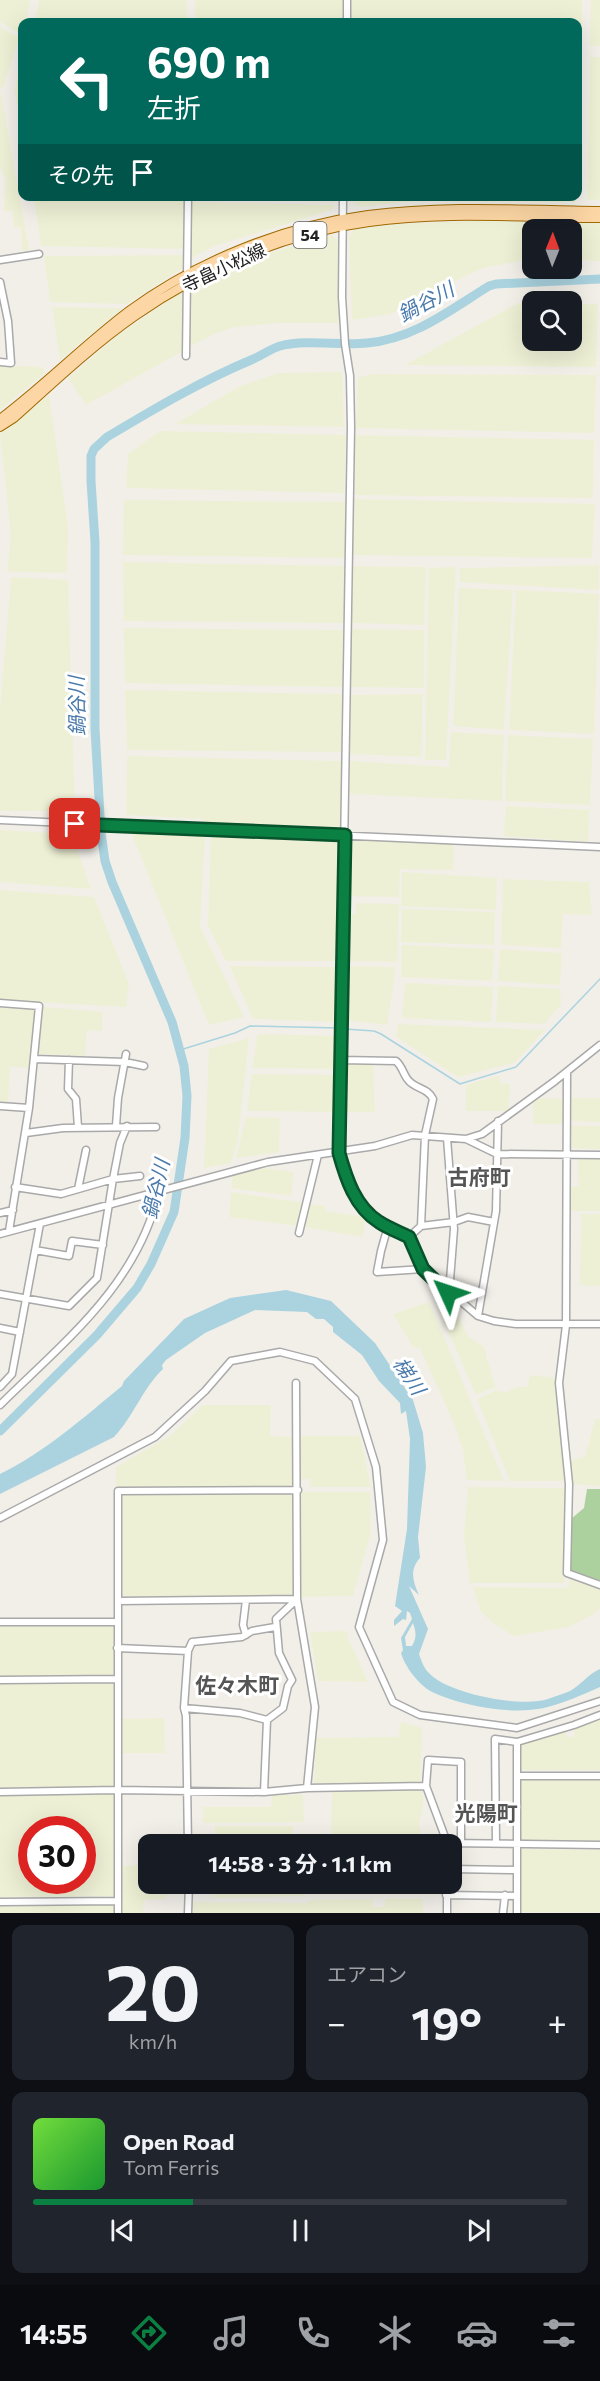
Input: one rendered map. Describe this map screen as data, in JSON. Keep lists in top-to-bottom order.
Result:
{
  "streets": {
    "main road": ["54", "寺畠小松線"]
  },
  "districts": ["古府町", "佐々木町", "光陽町"],
  "water": ["鍋谷川", "梯川"],
  "north": "top",
  "page": {
    "turn": ["690 m", "左折"],
    "then": "その先",
    "limit": "30",
    "trip": "14:58 · 3 分 · 1.1 km",
    "tile": [
      ["20", "km/h"],
      "エアコン"
    ],
    "heat": ["−", "19°", "+"],
    "song": ["Open Road", "Tom Ferris"],
    "tabs": "14:55"
  }
}
